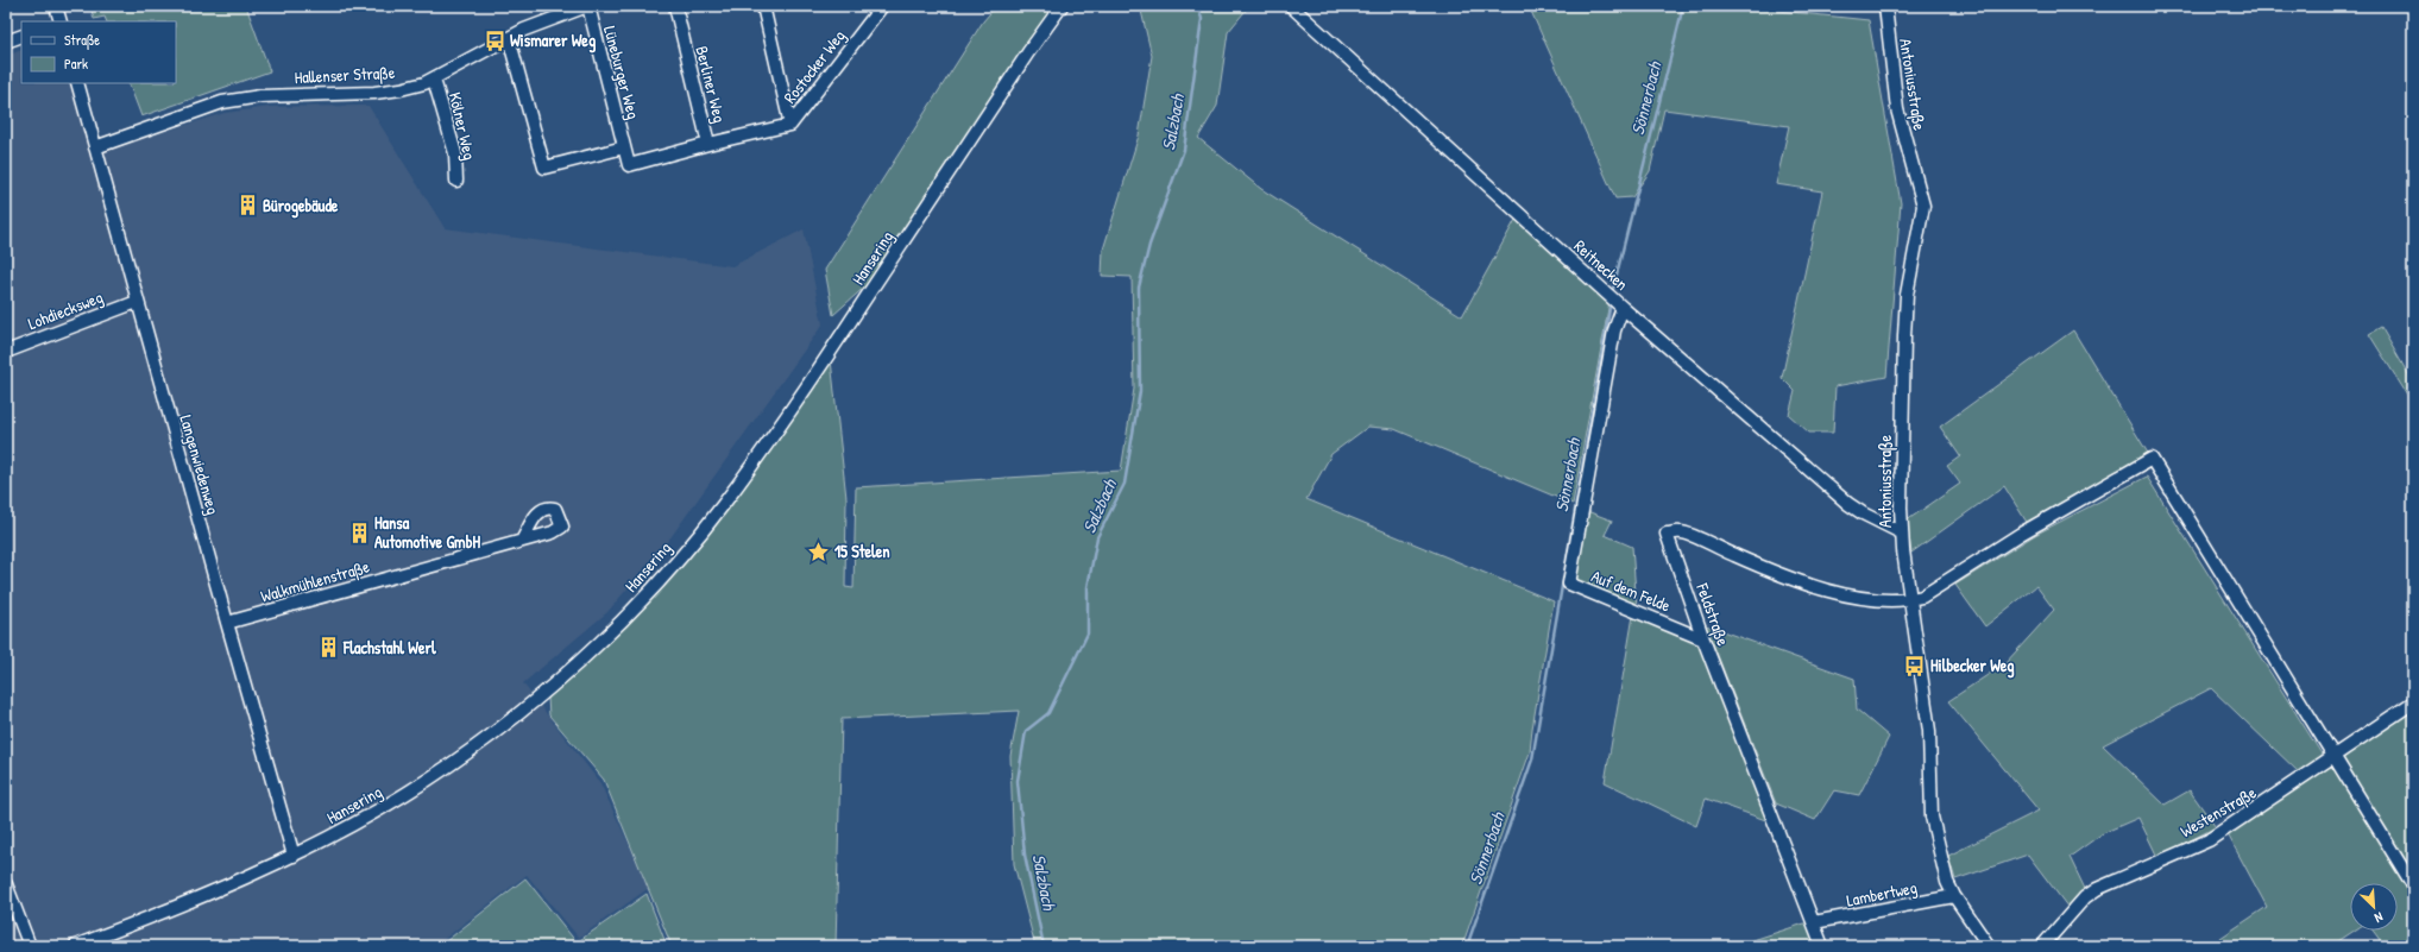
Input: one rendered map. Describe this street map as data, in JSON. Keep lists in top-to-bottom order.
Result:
{
  "streets": {
    "street": [
      "Rostocker Weg",
      "Lüneburger Weg",
      "Hallenser Straße",
      "Berliner Weg",
      "Antoniusstraße",
      "Kölner Weg",
      "Hansering",
      "Reitnecken",
      "Lohdiecksweg",
      "Langenwiedenweg",
      "Walkmühlenstraße",
      "Auf dem Felde",
      "Feldstraße",
      "Westenstraße",
      "Lambertweg"
    ]
  },
  "crossings": [
    ["Rostocker Weg", "Berliner Weg"],
    ["Lüneburger Weg", "Hallenser Straße"],
    ["Hallenser Straße", "Kölner Weg"],
    ["Hallenser Straße", "Langenwiedenweg"],
    ["Antoniusstraße", "Reitnecken"],
    ["Antoniusstraße", "Feldstraße"],
    ["Antoniusstraße", "Lambertweg"],
    ["Hansering", "Langenwiedenweg"],
    ["Reitnecken", "Auf dem Felde"],
    ["Lohdiecksweg", "Langenwiedenweg"],
    ["Langenwiedenweg", "Walkmühlenstraße"],
    ["Auf dem Felde", "Feldstraße"],
    ["Feldstraße", "Lambertweg"]
  ],
  "water": ["Sönnerbach", "Salzbach"],
  "places": {
    "bus stop": ["Wismarer Weg", "Hilbecker Weg"],
    "building": ["Bürogebäude", "Hansa Automotive GmbH", "Flachstahl Werl"],
    "place": ["15 Stelen"]
  },
  "legend": ["Straße", "Park"],
  "north": "bottom right"
}
